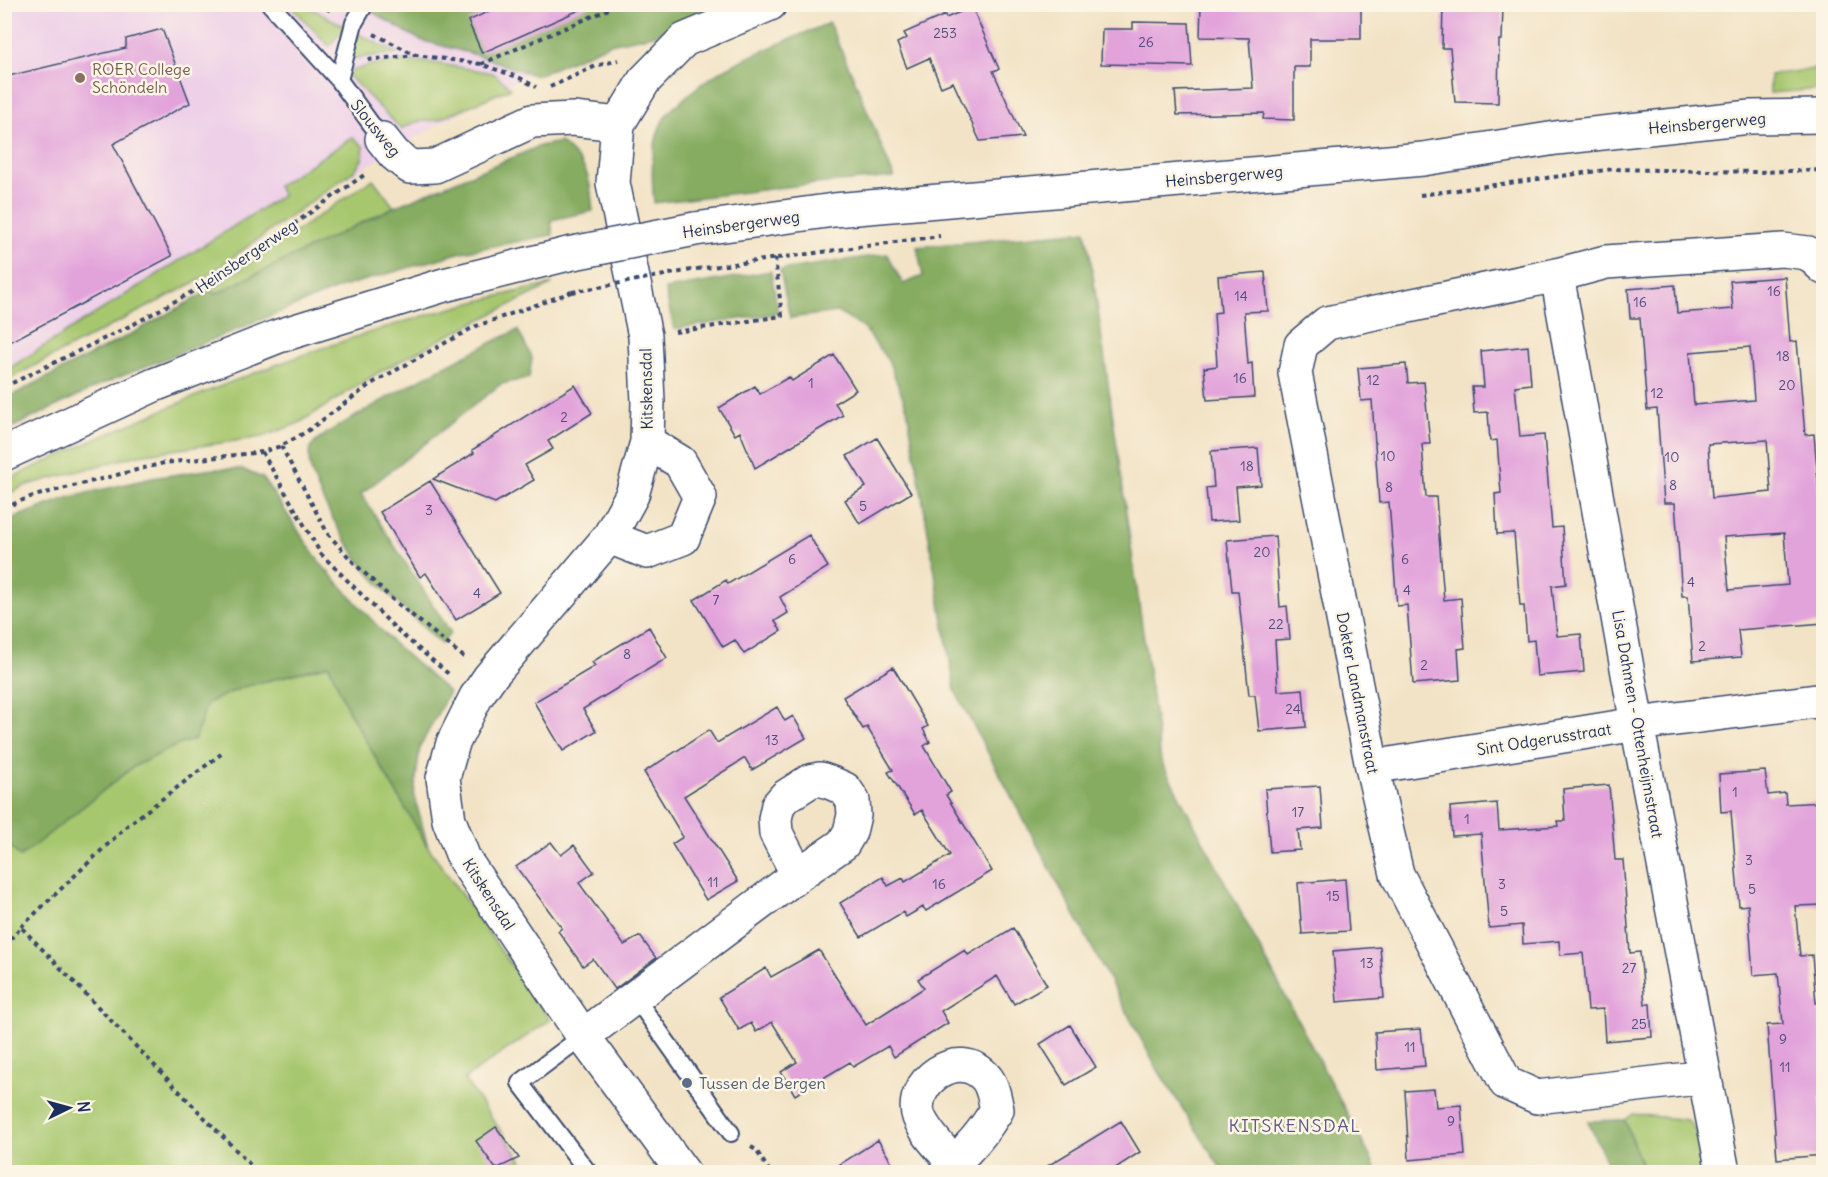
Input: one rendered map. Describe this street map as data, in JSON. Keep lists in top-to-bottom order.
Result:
{
  "streets": {
    "street": [
      "Heinsbergerweg",
      "Slousweg",
      "Kitskensdal",
      "Dokter Landmanstraat",
      "Lisa Dahmen - Ottenheijmstraat",
      "Sint Odgerusstraat"
    ]
  },
  "crossings": [
    ["Heinsbergerweg", "Slousweg"],
    ["Dokter Landmanstraat", "Lisa Dahmen - Ottenheijmstraat"],
    ["Dokter Landmanstraat", "Sint Odgerusstraat"],
    ["Lisa Dahmen - Ottenheijmstraat", "Sint Odgerusstraat"]
  ],
  "districts": ["KITSKENSDAL"],
  "places": ["ROER College Schöndeln", "Tussen de Bergen"],
  "house_numbers": [
    "253",
    "26",
    "16",
    "14",
    "16",
    "18",
    "16",
    "12",
    "1",
    "20",
    "12",
    "2",
    "10",
    "10",
    "18",
    "8",
    "8",
    "5",
    "3",
    "20",
    "6",
    "6",
    "4",
    "4",
    "4",
    "7",
    "22",
    "2",
    "8",
    "2",
    "24",
    "13",
    "1",
    "17",
    "1",
    "3",
    "11",
    "16",
    "3",
    "5",
    "15",
    "5",
    "13",
    "27",
    "25",
    "9",
    "11",
    "11",
    "9"
  ],
  "north": "right"
}
